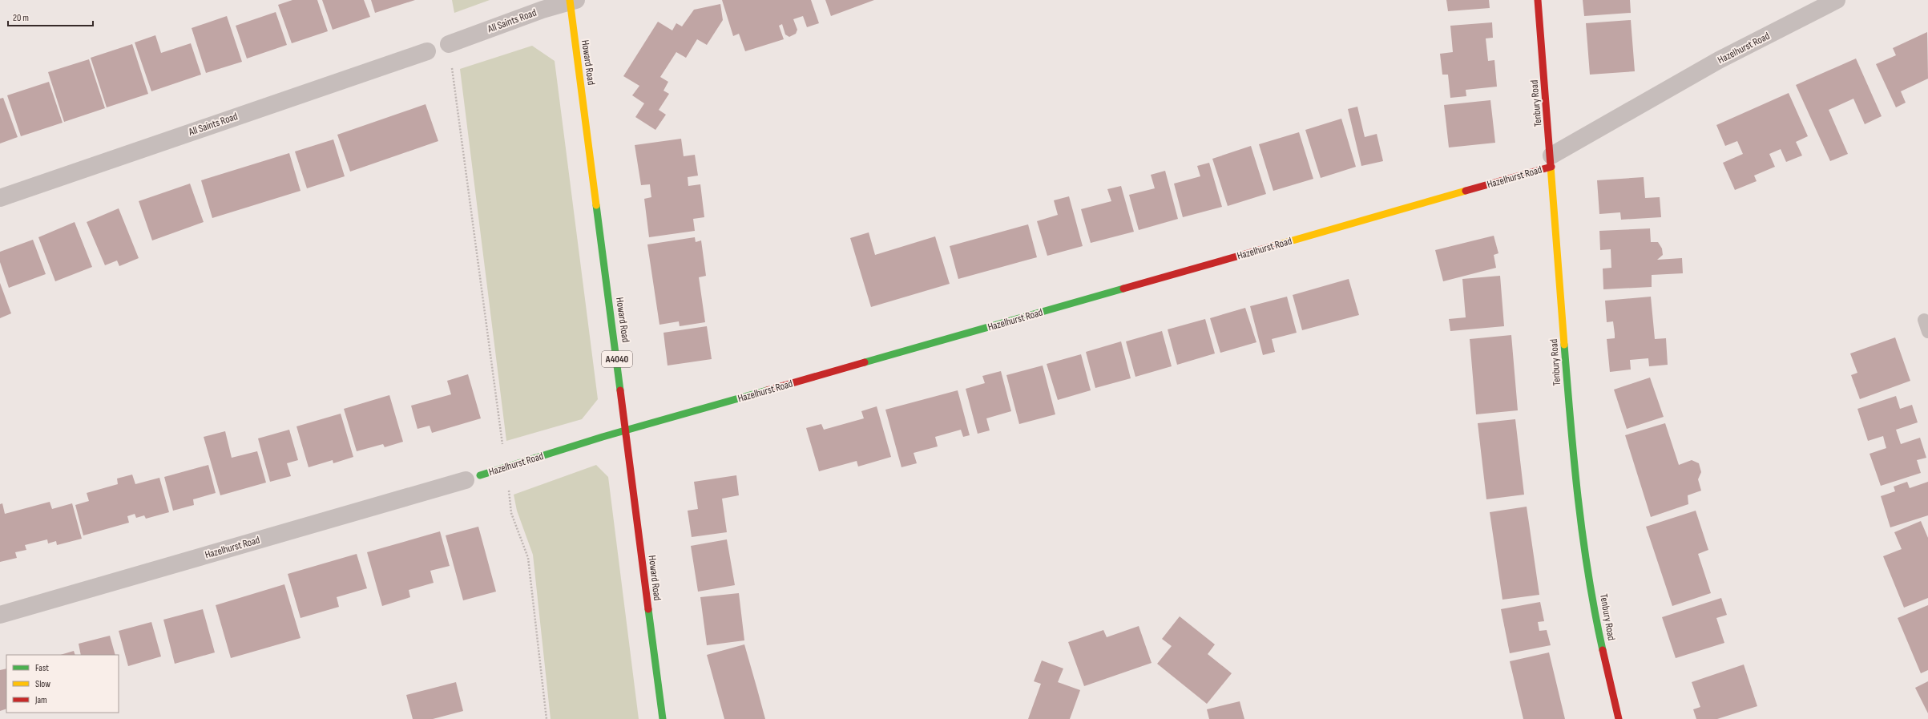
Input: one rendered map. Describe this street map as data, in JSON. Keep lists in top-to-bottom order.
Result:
{
  "streets": {
    "street": [
      "All Saints Road",
      "Hazelhurst Road",
      "Howard Road",
      "Tenbury Road",
      "A4040"
    ]
  },
  "crossings": [
    ["All Saints Road", "Howard Road"],
    ["Hazelhurst Road", "Howard Road"],
    ["Hazelhurst Road", "Tenbury Road"]
  ],
  "legend": ["Fast", "Slow", "Jam"],
  "scale_bar": "20 m"
}
